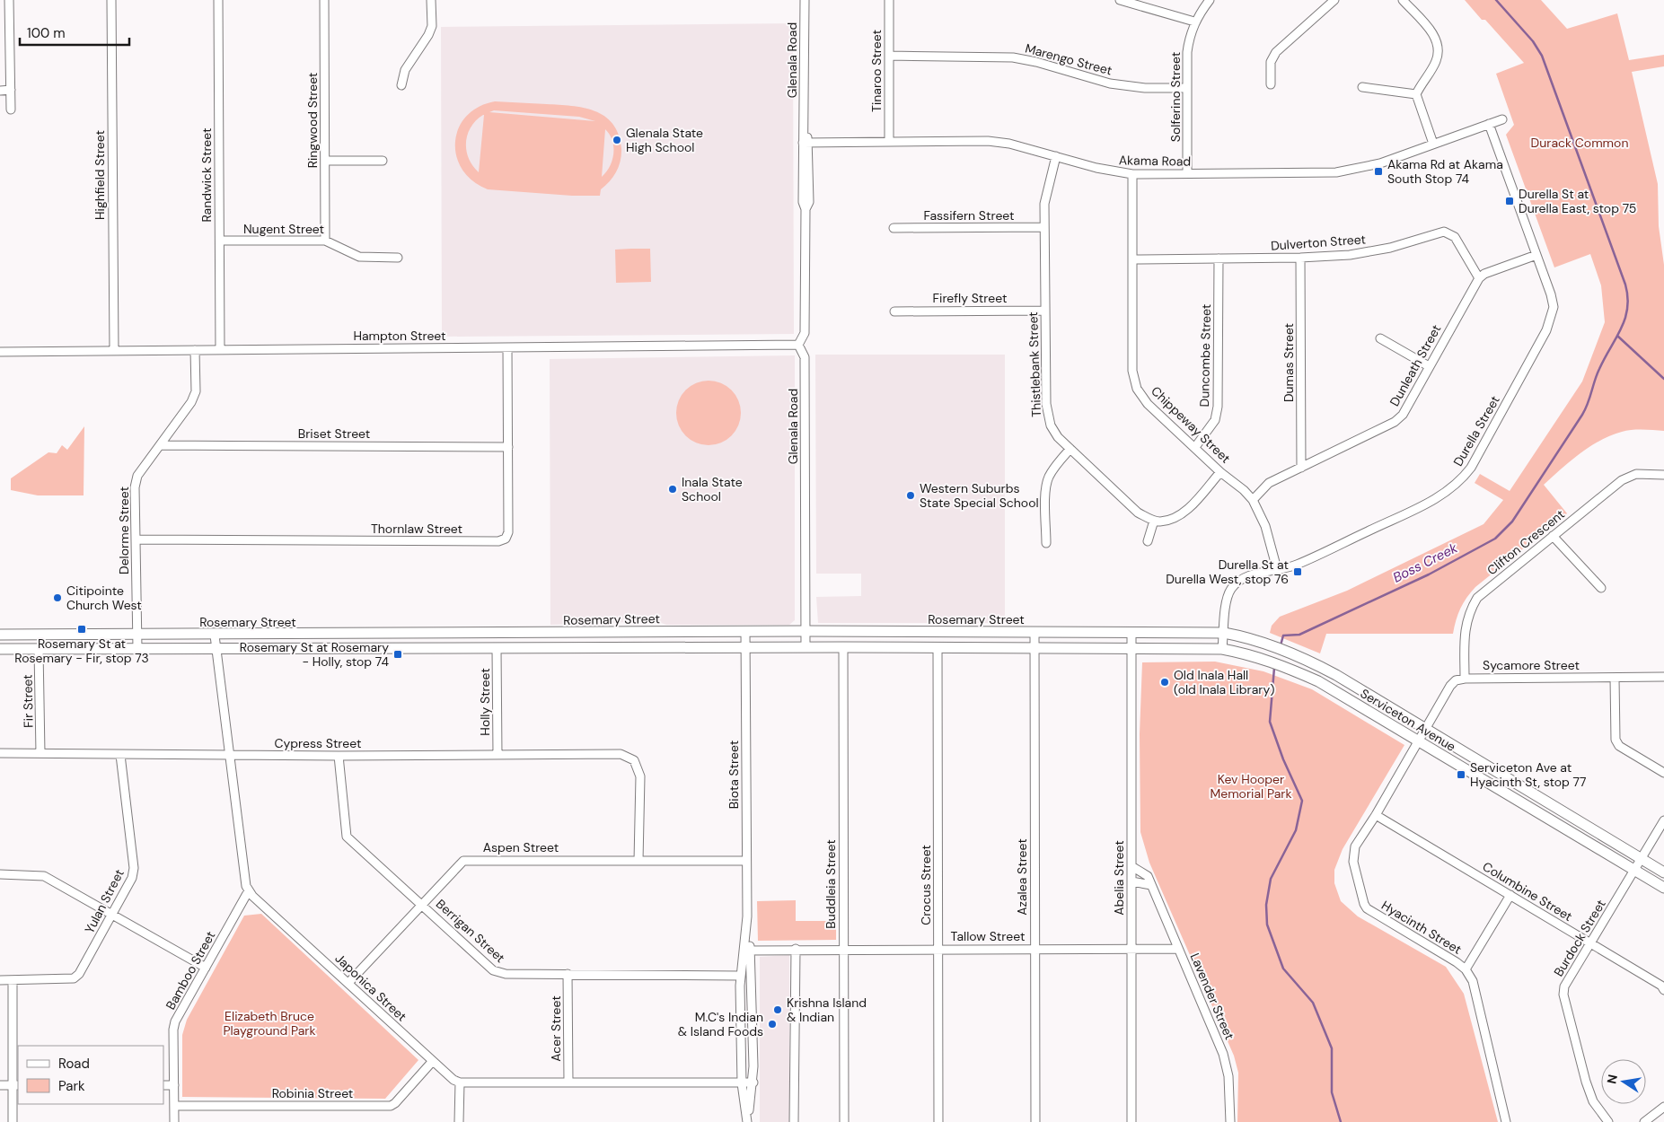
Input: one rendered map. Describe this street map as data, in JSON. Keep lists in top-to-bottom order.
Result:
{
  "streets": {
    "main road": ["Rosemary Street", "Serviceton Avenue"],
    "street": [
      "Marengo Street",
      "Glenala Road",
      "Tinaroo Street",
      "Solferino Street",
      "Ringwood Street",
      "Akama Road",
      "Highfield Street",
      "Randwick Street",
      "Fassifern Street",
      "Nugent Street",
      "Dulverton Street",
      "Firefly Street",
      "Hampton Street",
      "Duncombe Street",
      "Dumas Street",
      "Thistlebank Street",
      "Dunleath Street",
      "Chippeway Street",
      "Durella Street",
      "Briset Street",
      "Thornlaw Street",
      "Delorme Street",
      "Clifton Crescent",
      "Sycamore Street",
      "Fir Street",
      "Holly Street",
      "Cypress Street",
      "Biota Street",
      "Aspen Street",
      "Azalea Street",
      "Abelia Street",
      "Buddleia Street",
      "Crocus Street",
      "Columbine Street",
      "Yulan Street",
      "Hyacinth Street",
      "Berrigan Street",
      "Tallow Street",
      "Burdock Street",
      "Bamboo Street",
      "Japonica Street",
      "Lavender Street",
      "Acer Street",
      "Robinia Street"
    ]
  },
  "crossings": [
    ["Marengo Street", "Tinaroo Street"],
    ["Marengo Street", "Solferino Street"],
    ["Glenala Road", "Akama Road"],
    ["Glenala Road", "Hampton Street"],
    ["Glenala Road", "Rosemary Street"],
    ["Tinaroo Street", "Akama Road"],
    ["Solferino Street", "Akama Road"],
    ["Ringwood Street", "Nugent Street"],
    ["Akama Road", "Thistlebank Street"],
    ["Akama Road", "Chippeway Street"],
    ["Akama Road", "Durella Street"],
    ["Highfield Street", "Hampton Street"],
    ["Randwick Street", "Nugent Street"],
    ["Randwick Street", "Hampton Street"],
    ["Fassifern Street", "Thistlebank Street"],
    ["Dulverton Street", "Duncombe Street"],
    ["Dulverton Street", "Dumas Street"],
    ["Dulverton Street", "Dunleath Street"],
    ["Dulverton Street", "Chippeway Street"],
    ["Firefly Street", "Thistlebank Street"],
    ["Hampton Street", "Thornlaw Street"],
    ["Hampton Street", "Delorme Street"],
    ["Duncombe Street", "Chippeway Street"],
    ["Dumas Street", "Dunleath Street"],
    ["Dunleath Street", "Chippeway Street"],
    ["Chippeway Street", "Durella Street"],
    ["Durella Street", "Rosemary Street"],
    ["Durella Street", "Serviceton Avenue"],
    ["Briset Street", "Thornlaw Street"],
    ["Briset Street", "Delorme Street"],
    ["Thornlaw Street", "Delorme Street"],
    ["Delorme Street", "Rosemary Street"],
    ["Clifton Crescent", "Sycamore Street"],
    ["Rosemary Street", "Serviceton Avenue"],
    ["Rosemary Street", "Biota Street"],
    ["Rosemary Street", "Azalea Street"],
    ["Rosemary Street", "Abelia Street"],
    ["Fir Street", "Cypress Street"],
    ["Holly Street", "Cypress Street"],
    ["Serviceton Avenue", "Hyacinth Street"],
    ["Serviceton Avenue", "Burdock Street"],
    ["Cypress Street", "Aspen Street"],
    ["Cypress Street", "Yulan Street"],
    ["Cypress Street", "Berrigan Street"],
    ["Biota Street", "Aspen Street"],
    ["Biota Street", "Berrigan Street"],
    ["Biota Street", "Tallow Street"],
    ["Aspen Street", "Berrigan Street"],
    ["Aspen Street", "Japonica Street"],
    ["Azalea Street", "Tallow Street"],
    ["Abelia Street", "Tallow Street"],
    ["Abelia Street", "Lavender Street"],
    ["Buddleia Street", "Tallow Street"],
    ["Crocus Street", "Tallow Street"],
    ["Columbine Street", "Hyacinth Street"],
    ["Columbine Street", "Burdock Street"],
    ["Berrigan Street", "Acer Street"],
    ["Tallow Street", "Lavender Street"],
    ["Bamboo Street", "Japonica Street"],
    ["Bamboo Street", "Robinia Street"],
    ["Japonica Street", "Robinia Street"]
  ],
  "water": ["Boss Creek"],
  "parks": ["Durack Common", "Kev Hooper Memorial Park", "Elizabeth Bruce Playground Park"],
  "places": {
    "other": [
      "Glenala State High School",
      "Inala State School",
      "Western Suburbs State Special School",
      "Citipointe Church West",
      "Old Inala Hall (old Inala Library)",
      "Krishna Island & Indian",
      "M.C's Indian & Island Foods"
    ],
    "transit": [
      "Akama Rd at Akama South Stop 74",
      "Durella St at Durella East, stop 75",
      "Durella St at Durella West, stop 76",
      "Rosemary St at Rosemary - Fir, stop 73",
      "Rosemary St at Rosemary - Holly, stop 74",
      "Serviceton Ave at Hyacinth St, stop 77"
    ]
  },
  "legend": ["Road", "Park"],
  "scale_bar": "100 m",
  "north": "left"
}
